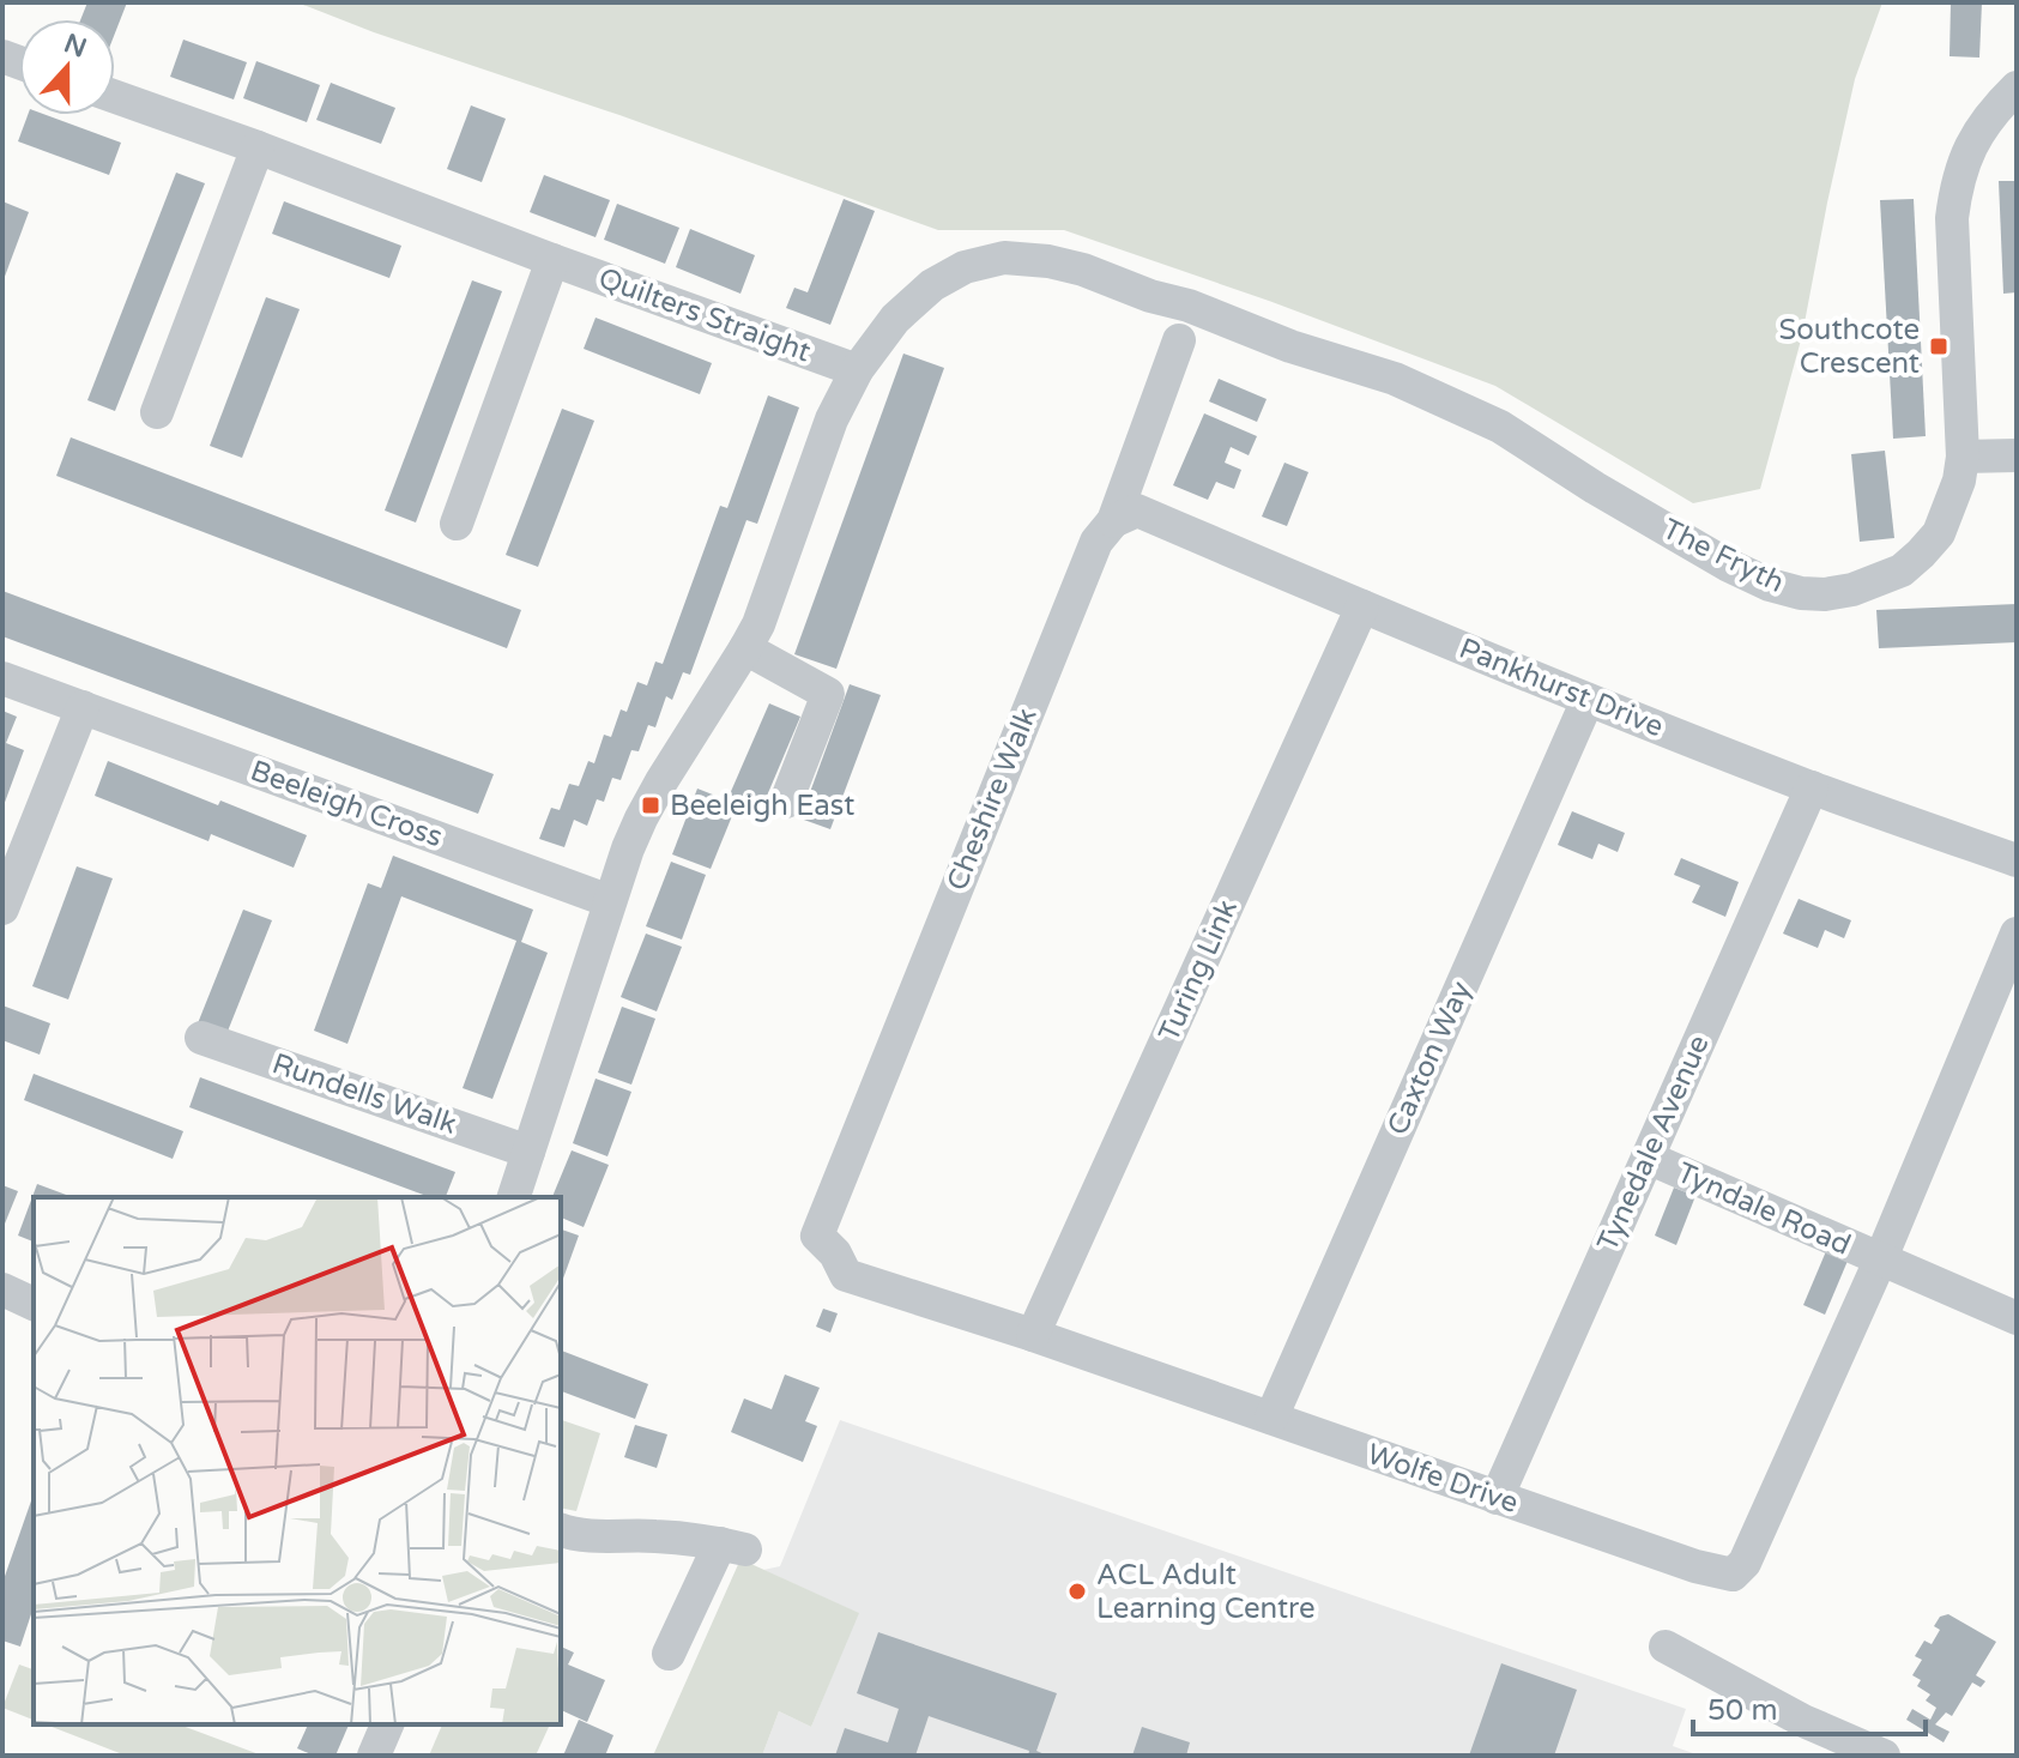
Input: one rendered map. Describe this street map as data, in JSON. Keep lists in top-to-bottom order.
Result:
{
  "streets": {
    "street": [
      "Quilters Straight",
      "The Fryth",
      "Pankhurst Drive",
      "Cheshire Walk",
      "Beeleigh Cross",
      "Turing Link",
      "Caxton Way",
      "Rundells Walk",
      "Tynedale Avenue",
      "Tyndale Road",
      "Wolfe Drive"
    ]
  },
  "crossings": [
    ["Quilters Straight", "The Fryth"],
    ["Pankhurst Drive", "Cheshire Walk"],
    ["Pankhurst Drive", "Turing Link"],
    ["Pankhurst Drive", "Caxton Way"],
    ["Pankhurst Drive", "Tynedale Avenue"],
    ["Cheshire Walk", "Wolfe Drive"],
    ["Turing Link", "Wolfe Drive"],
    ["Caxton Way", "Wolfe Drive"],
    ["Tynedale Avenue", "Tyndale Road"],
    ["Tynedale Avenue", "Wolfe Drive"],
    ["Tyndale Road", "Wolfe Drive"]
  ],
  "places": {
    "transit": ["Southcote Crescent", "Beeleigh East"],
    "other": ["ACL Adult Learning Centre"]
  },
  "scale_bar": "50 m",
  "north": "top"
}
